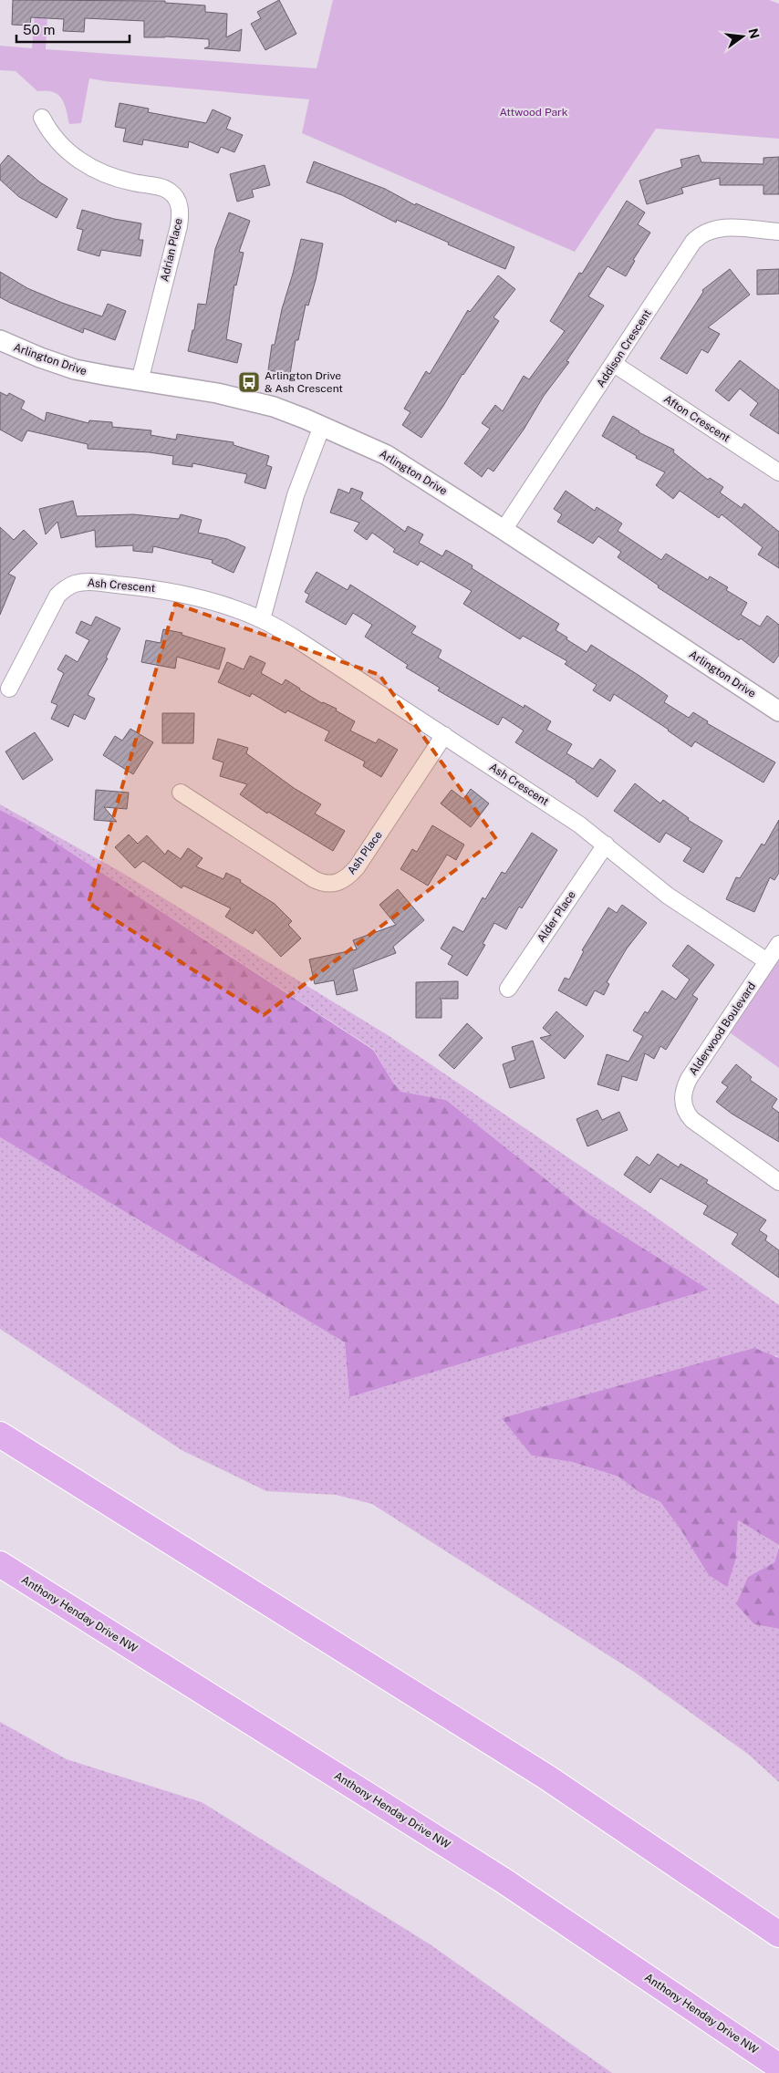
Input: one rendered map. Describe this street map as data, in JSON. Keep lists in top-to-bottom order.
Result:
{
  "streets": {
    "highway": ["Anthony Henday Drive NW"],
    "street": [
      "Adrian Place",
      "Addison Crescent",
      "Arlington Drive",
      "Afton Crescent",
      "Ash Crescent",
      "Ash Place",
      "Alder Place",
      "Alderwood Boulevard"
    ]
  },
  "crossings": [
    ["Adrian Place", "Arlington Drive"],
    ["Addison Crescent", "Arlington Drive"],
    ["Addison Crescent", "Afton Crescent"],
    ["Ash Crescent", "Ash Place"],
    ["Ash Crescent", "Alder Place"],
    ["Ash Crescent", "Alderwood Boulevard"]
  ],
  "parks": ["Attwood Park"],
  "places": {
    "bus stop": ["Arlington Drive & Ash Crescent"]
  },
  "scale_bar": "50 m",
  "north": "right"
}
